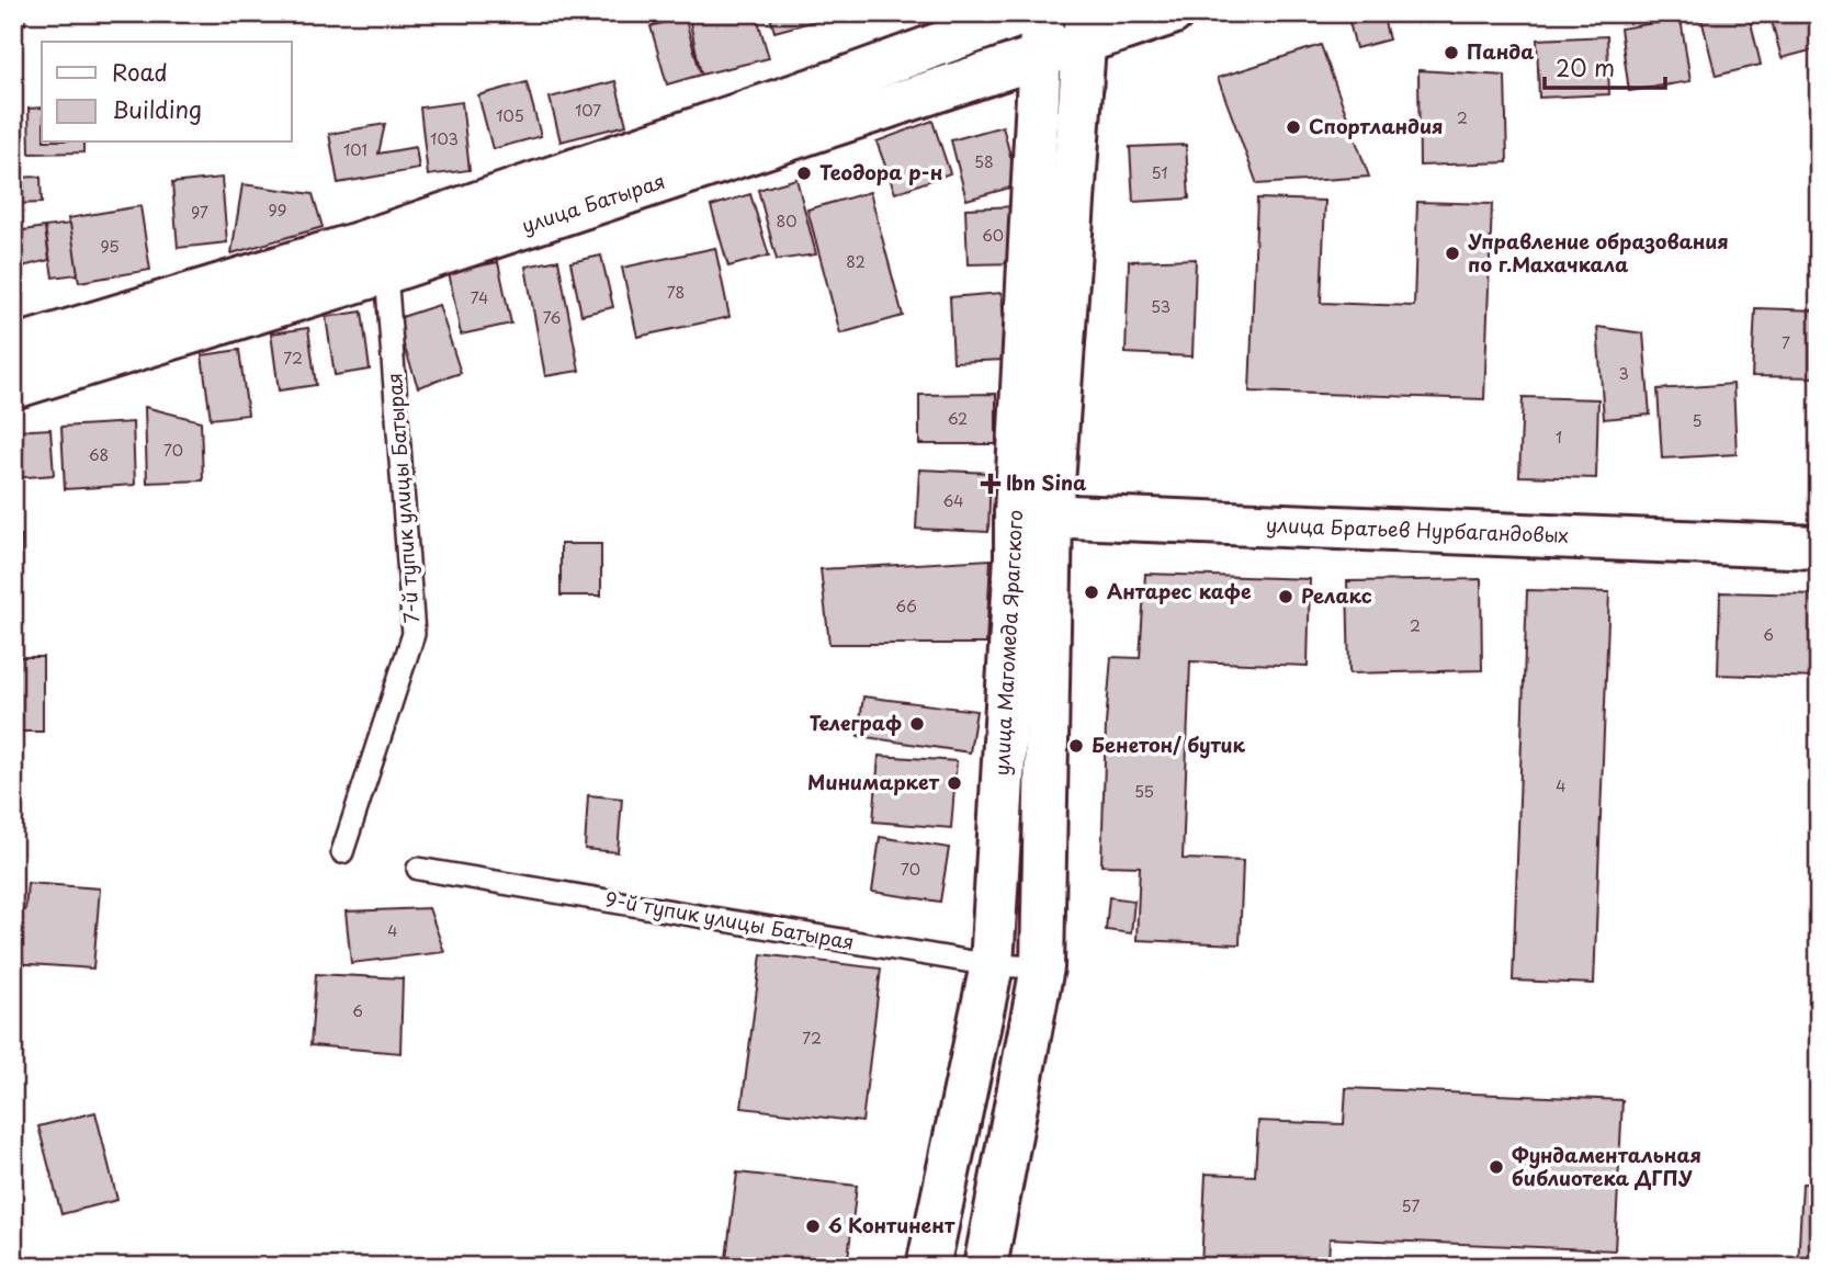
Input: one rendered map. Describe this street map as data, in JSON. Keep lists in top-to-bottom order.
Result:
{
  "streets": {
    "main road": ["улица Батырая", "улица Братьев Нурбагандовых", "улица Магомеда Ярагского"],
    "lane": ["7-й тупик улицы Батырая", "9-й тупик улицы Батырая"]
  },
  "crossings": [
    ["улица Батырая", "7-й тупик улицы Батырая"],
    ["улица Батырая", "улица Магомеда Ярагского"],
    ["улица Братьев Нурбагандовых", "улица Магомеда Ярагского"],
    ["улица Магомеда Ярагского", "9-й тупик улицы Батырая"]
  ],
  "places": {
    "other": [
      "Панда",
      "Спортландия",
      "Теодора р-н",
      "Управление образования по г.Махачкала",
      "Антарес кафе",
      "Релакс",
      "Телеграф",
      "Бенетон/ бутик",
      "Минимаркет",
      "Фундаментальная библиотека ДГПУ",
      "6 Континент"
    ],
    "health": ["Ibn Sina"]
  },
  "house_numbers": [
    "107",
    "105",
    "2",
    "103",
    "101",
    "58",
    "51",
    "99",
    "97",
    "80",
    "60",
    "95",
    "82",
    "78",
    "74",
    "53",
    "76",
    "7",
    "72",
    "3",
    "62",
    "5",
    "1",
    "70",
    "68",
    "64",
    "66",
    "2",
    "6",
    "4",
    "55",
    "70",
    "4",
    "6",
    "72",
    "57"
  ],
  "legend": ["Road", "Building"],
  "scale_bar": "20 m"
}
